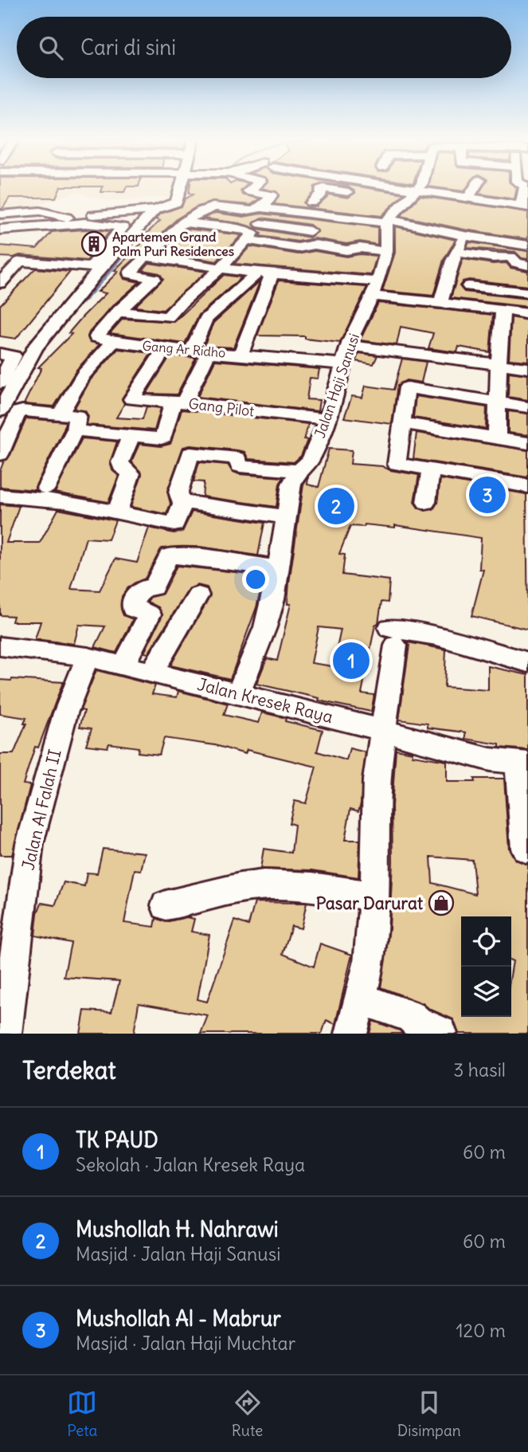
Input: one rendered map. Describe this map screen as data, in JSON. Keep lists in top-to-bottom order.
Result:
{
  "streets": {
    "street": [
      "Gang Ar Ridho",
      "Jalan Haji Sanusi",
      "Gang Pilot",
      "Jalan Kresek Raya",
      "Jalan Al Falah II"
    ]
  },
  "crossings": [
    ["Gang Ar Ridho", "Jalan Haji Sanusi"],
    ["Jalan Haji Sanusi", "Gang Pilot"],
    ["Jalan Haji Sanusi", "Jalan Kresek Raya"],
    ["Jalan Kresek Raya", "Jalan Al Falah II"]
  ],
  "places": {
    "building": ["Apartemen Grand Palm Puri Residences"],
    "shop": ["Pasar Darurat"]
  },
  "page": {
    "search": "Cari di sini",
    "pins": ["3", "2", "1"],
    "heading": ["Terdekat", "3 hasil"],
    "list": [
      {
        "mark": "1",
        "name": "TK PAUD",
        "note": "Sekolah · Jalan Kresek Raya",
        "value": "60 m"
      },
      {
        "mark": "2",
        "name": "Mushollah H. Nahrawi",
        "note": "Masjid · Jalan Haji Sanusi",
        "value": "60 m"
      },
      {
        "mark": "3",
        "name": "Mushollah Al - Mabrur",
        "note": "Masjid · Jalan Haji Muchtar",
        "value": "120 m"
      }
    ],
    "nav": ["Peta", "Rute", "Disimpan"]
  }
}
